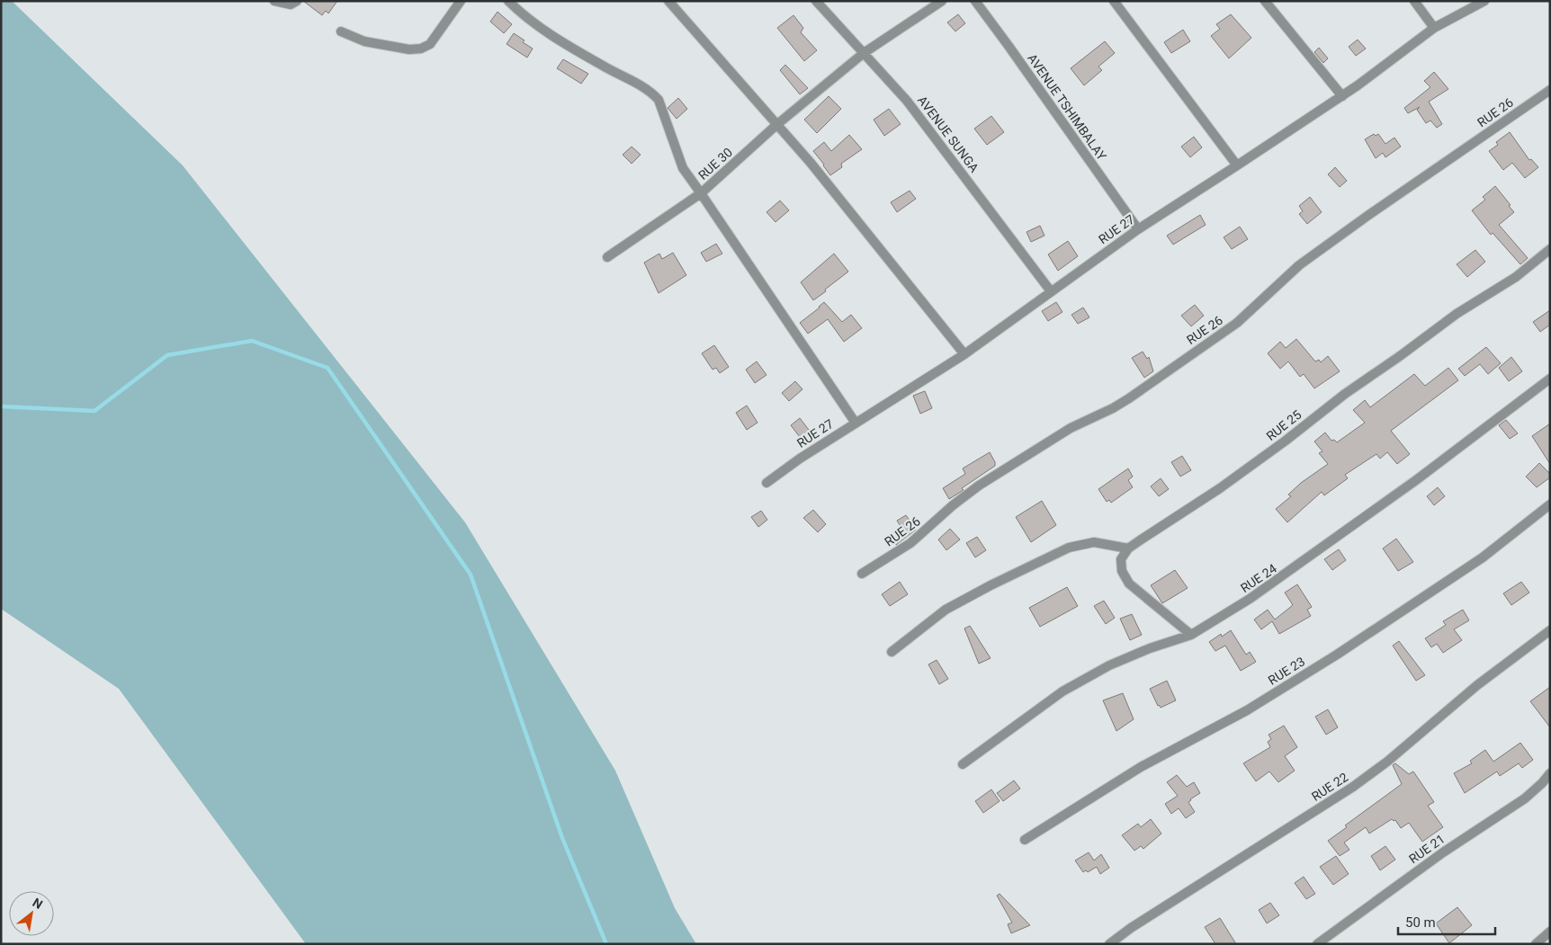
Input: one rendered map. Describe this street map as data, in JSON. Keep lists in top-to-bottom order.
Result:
{
  "streets": {
    "street": [
      "AVENUE TSHIMBALAY",
      "RUE 26",
      "AVENUE SUNGA",
      "RUE 30",
      "RUE 27",
      "RUE 25",
      "RUE 24",
      "RUE 23",
      "RUE 22",
      "RUE 21"
    ]
  },
  "crossings": [
    ["AVENUE TSHIMBALAY", "RUE 27"],
    ["AVENUE SUNGA", "RUE 30"],
    ["AVENUE SUNGA", "RUE 27"],
    ["RUE 30", "RUE 27"]
  ],
  "scale_bar": "50 m",
  "north": "top right"
}
